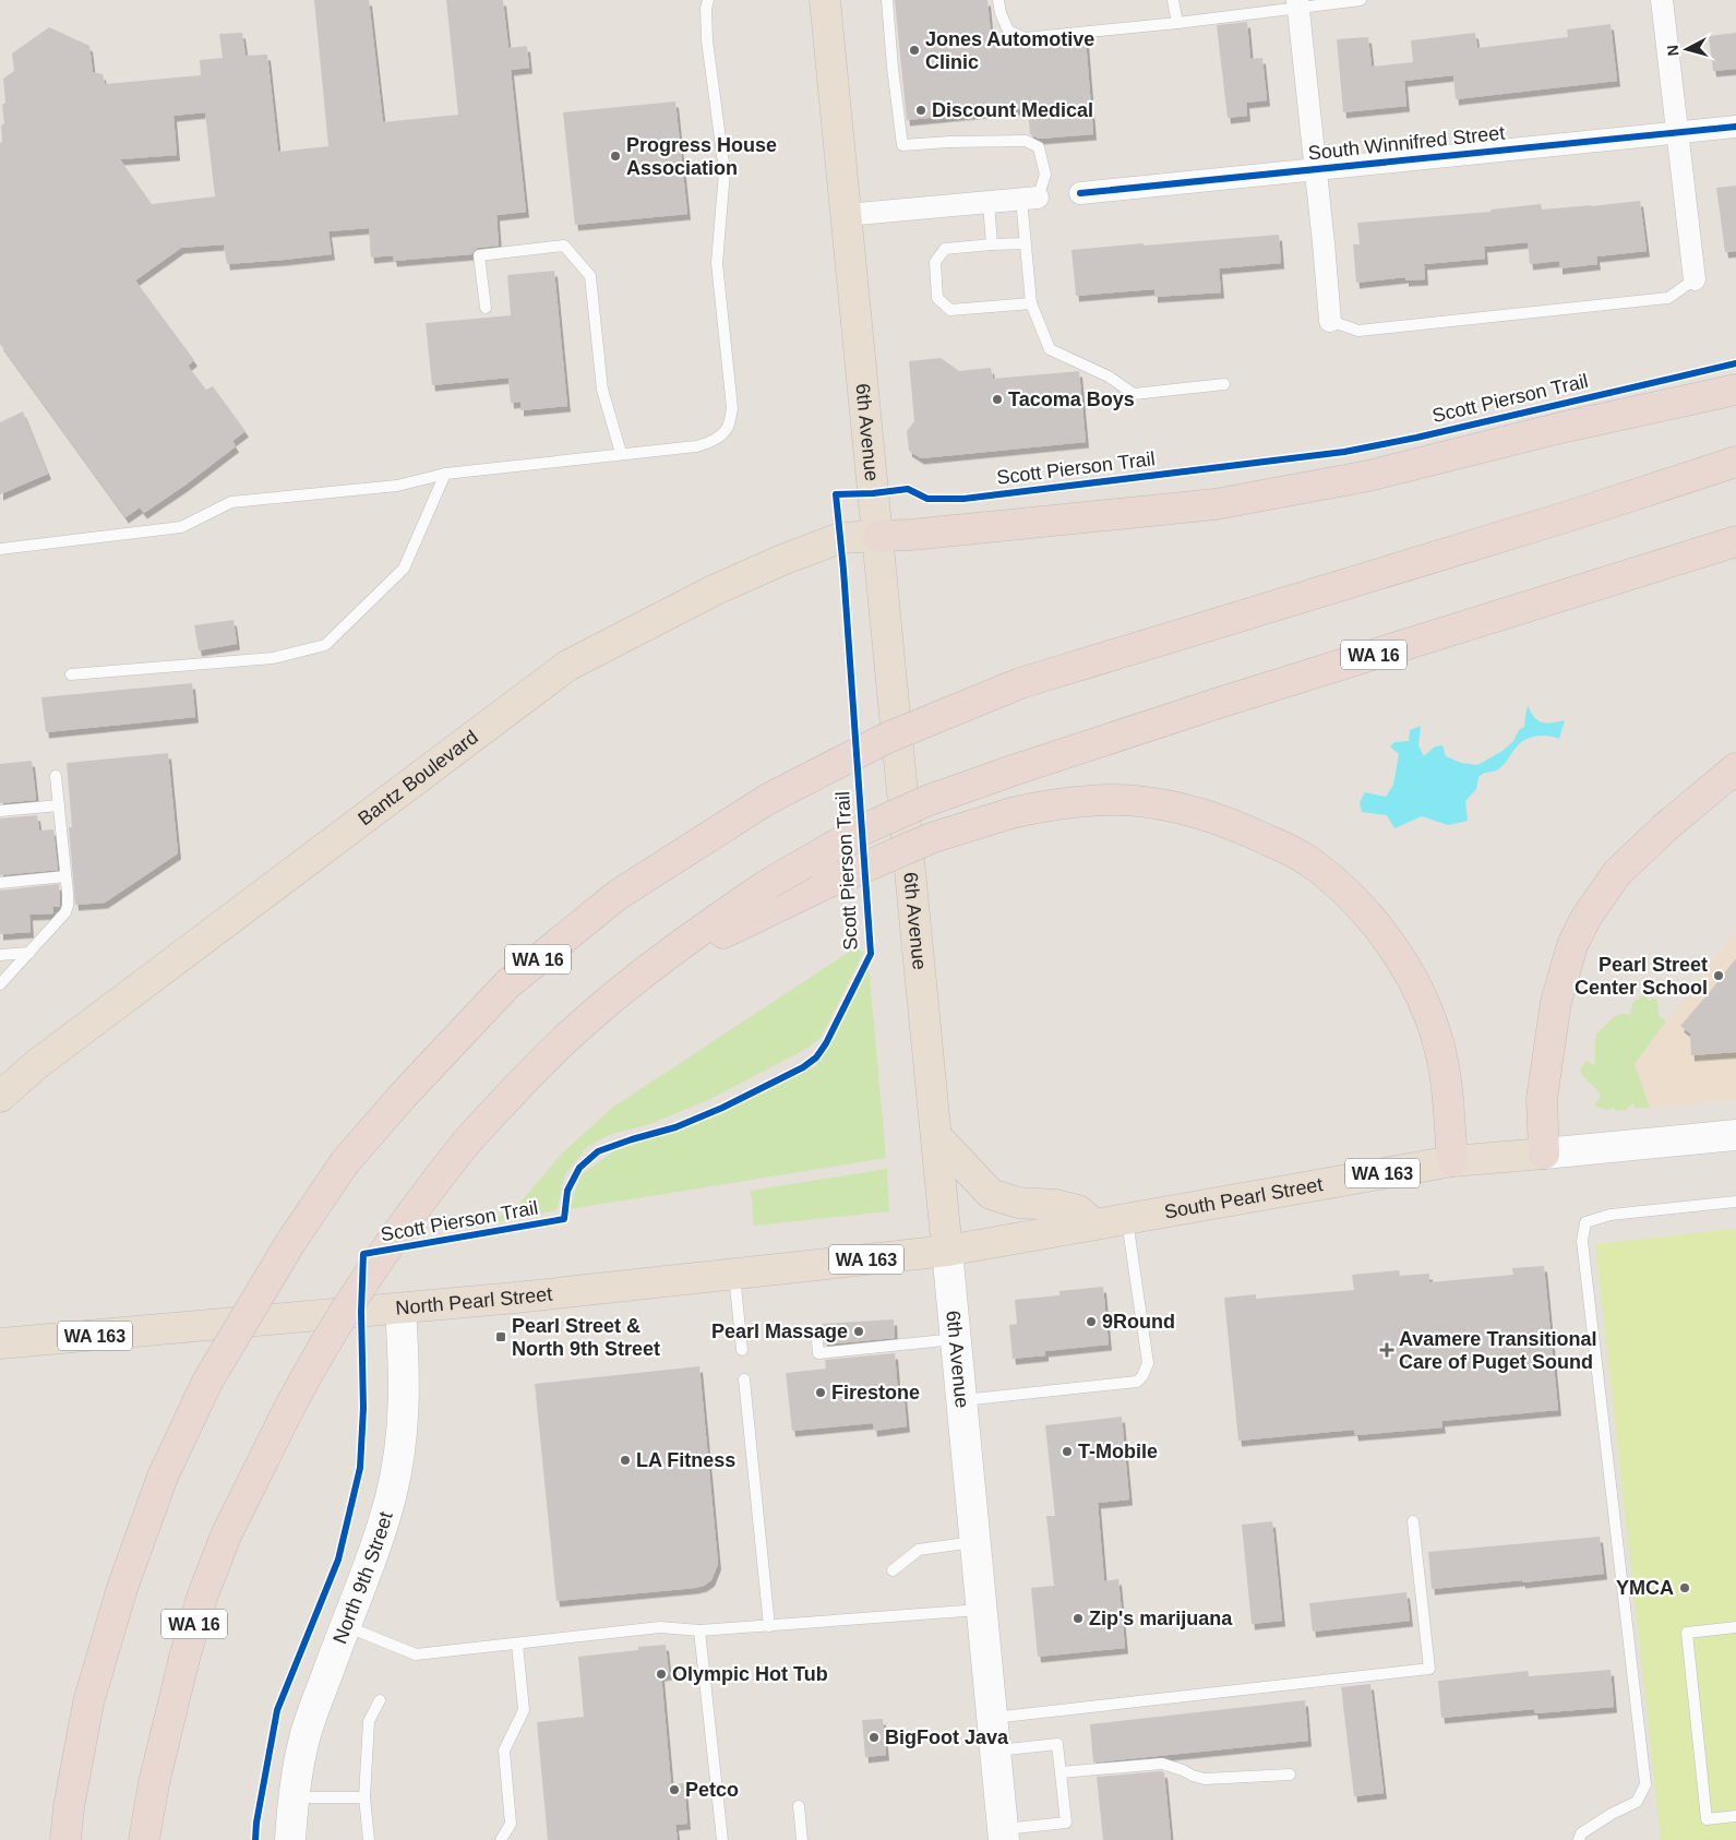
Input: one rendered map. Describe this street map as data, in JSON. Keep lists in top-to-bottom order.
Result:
{
  "streets": {
    "highway": ["WA 16"],
    "main road": [
      "6th Avenue",
      "Bantz Boulevard",
      "WA 163",
      "South Pearl Street",
      "North Pearl Street"
    ],
    "street": ["South Winnifred Street", "North 9th Street"],
    "cycle path": ["Scott Pierson Trail"]
  },
  "crossings": [
    ["6th Avenue", "Bantz Boulevard"],
    ["6th Avenue", "South Pearl Street"],
    ["6th Avenue", "North Pearl Street"],
    ["South Pearl Street", "North Pearl Street"],
    ["North Pearl Street", "North 9th Street"]
  ],
  "places": {
    "other": [
      "Jones Automotive Clinic",
      "Discount Medical",
      "Progress House Association",
      "Tacoma Boys",
      "Pearl Street Center School",
      "9Round",
      "Pearl Massage",
      "Firestone",
      "T-Mobile",
      "LA Fitness",
      "YMCA",
      "Zip's marijuana",
      "Olympic Hot Tub",
      "BigFoot Java",
      "Petco"
    ],
    "transit": ["Pearl Street & North 9th Street"],
    "health": ["Avamere Transitional Care of Puget Sound"]
  },
  "north": "left"
}
